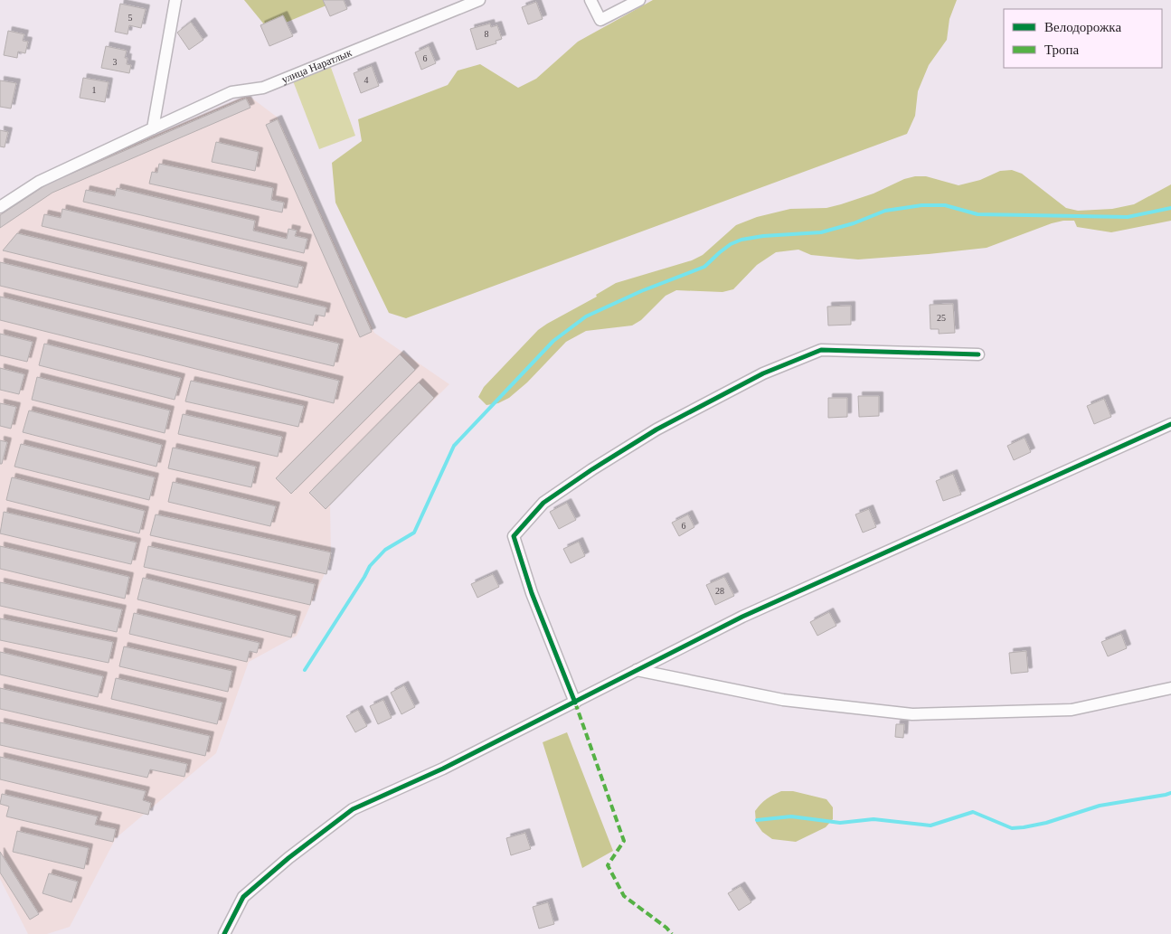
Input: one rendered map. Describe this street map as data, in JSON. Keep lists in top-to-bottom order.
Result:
{
  "streets": {
    "street": ["улица Наратлык"]
  },
  "house_numbers": [
    "5",
    "8",
    "6",
    "3",
    "4",
    "1",
    "25",
    "6",
    "28"
  ],
  "legend": ["Велодорожка", "Тропа"]
}
